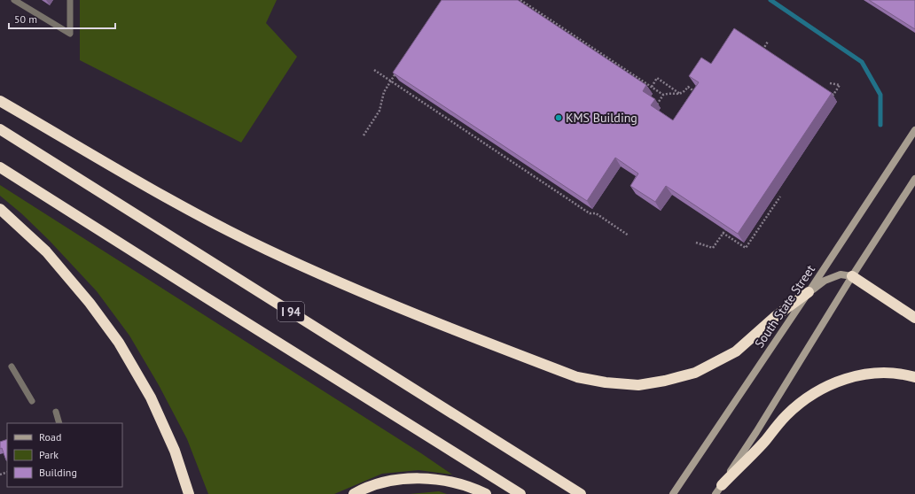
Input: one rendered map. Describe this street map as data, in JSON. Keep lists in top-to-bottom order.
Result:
{
  "streets": {
    "highway": ["I 94"],
    "main road": ["South State Street"]
  },
  "places": ["KMS Building"],
  "legend": ["Road", "Park", "Building"],
  "scale_bar": "50 m"
}
